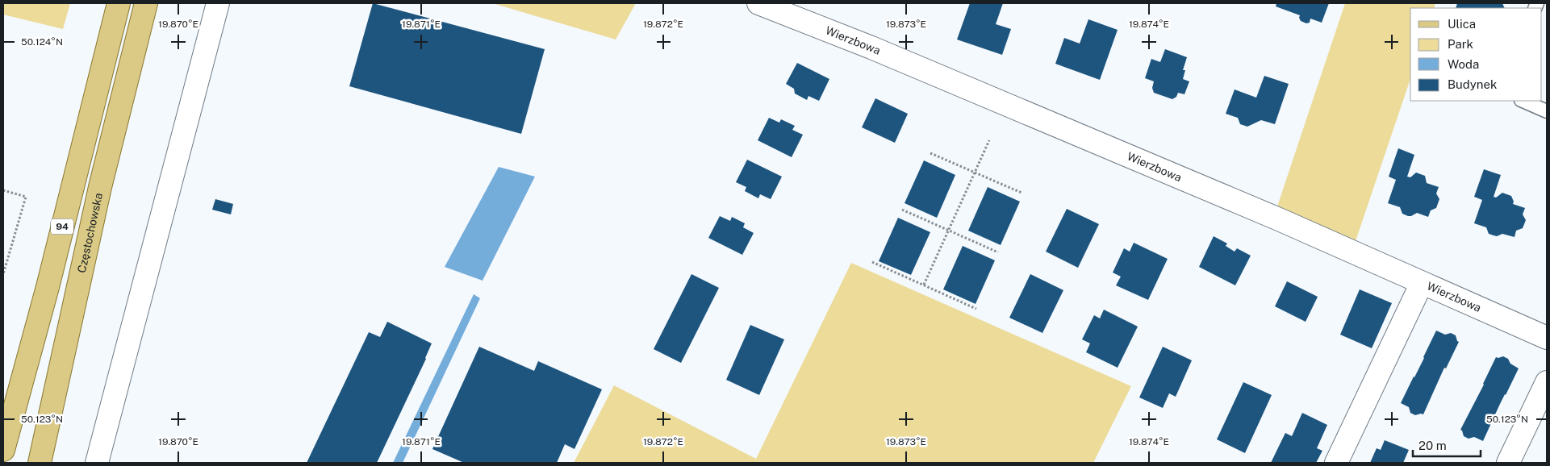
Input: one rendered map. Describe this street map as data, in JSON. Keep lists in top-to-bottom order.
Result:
{
  "streets": {
    "main road": ["94", "Częstochowska"],
    "street": ["Wierzbowa"]
  },
  "legend": [
    "Ulica",
    "Park",
    "Woda",
    "Budynek"
  ],
  "scale_bar": "20 m",
  "coordinates": [
    "19.870°E",
    "19.871°E",
    "19.872°E",
    "19.873°E",
    "19.874°E",
    "50.124°N",
    "50.123°N"
  ]
}
